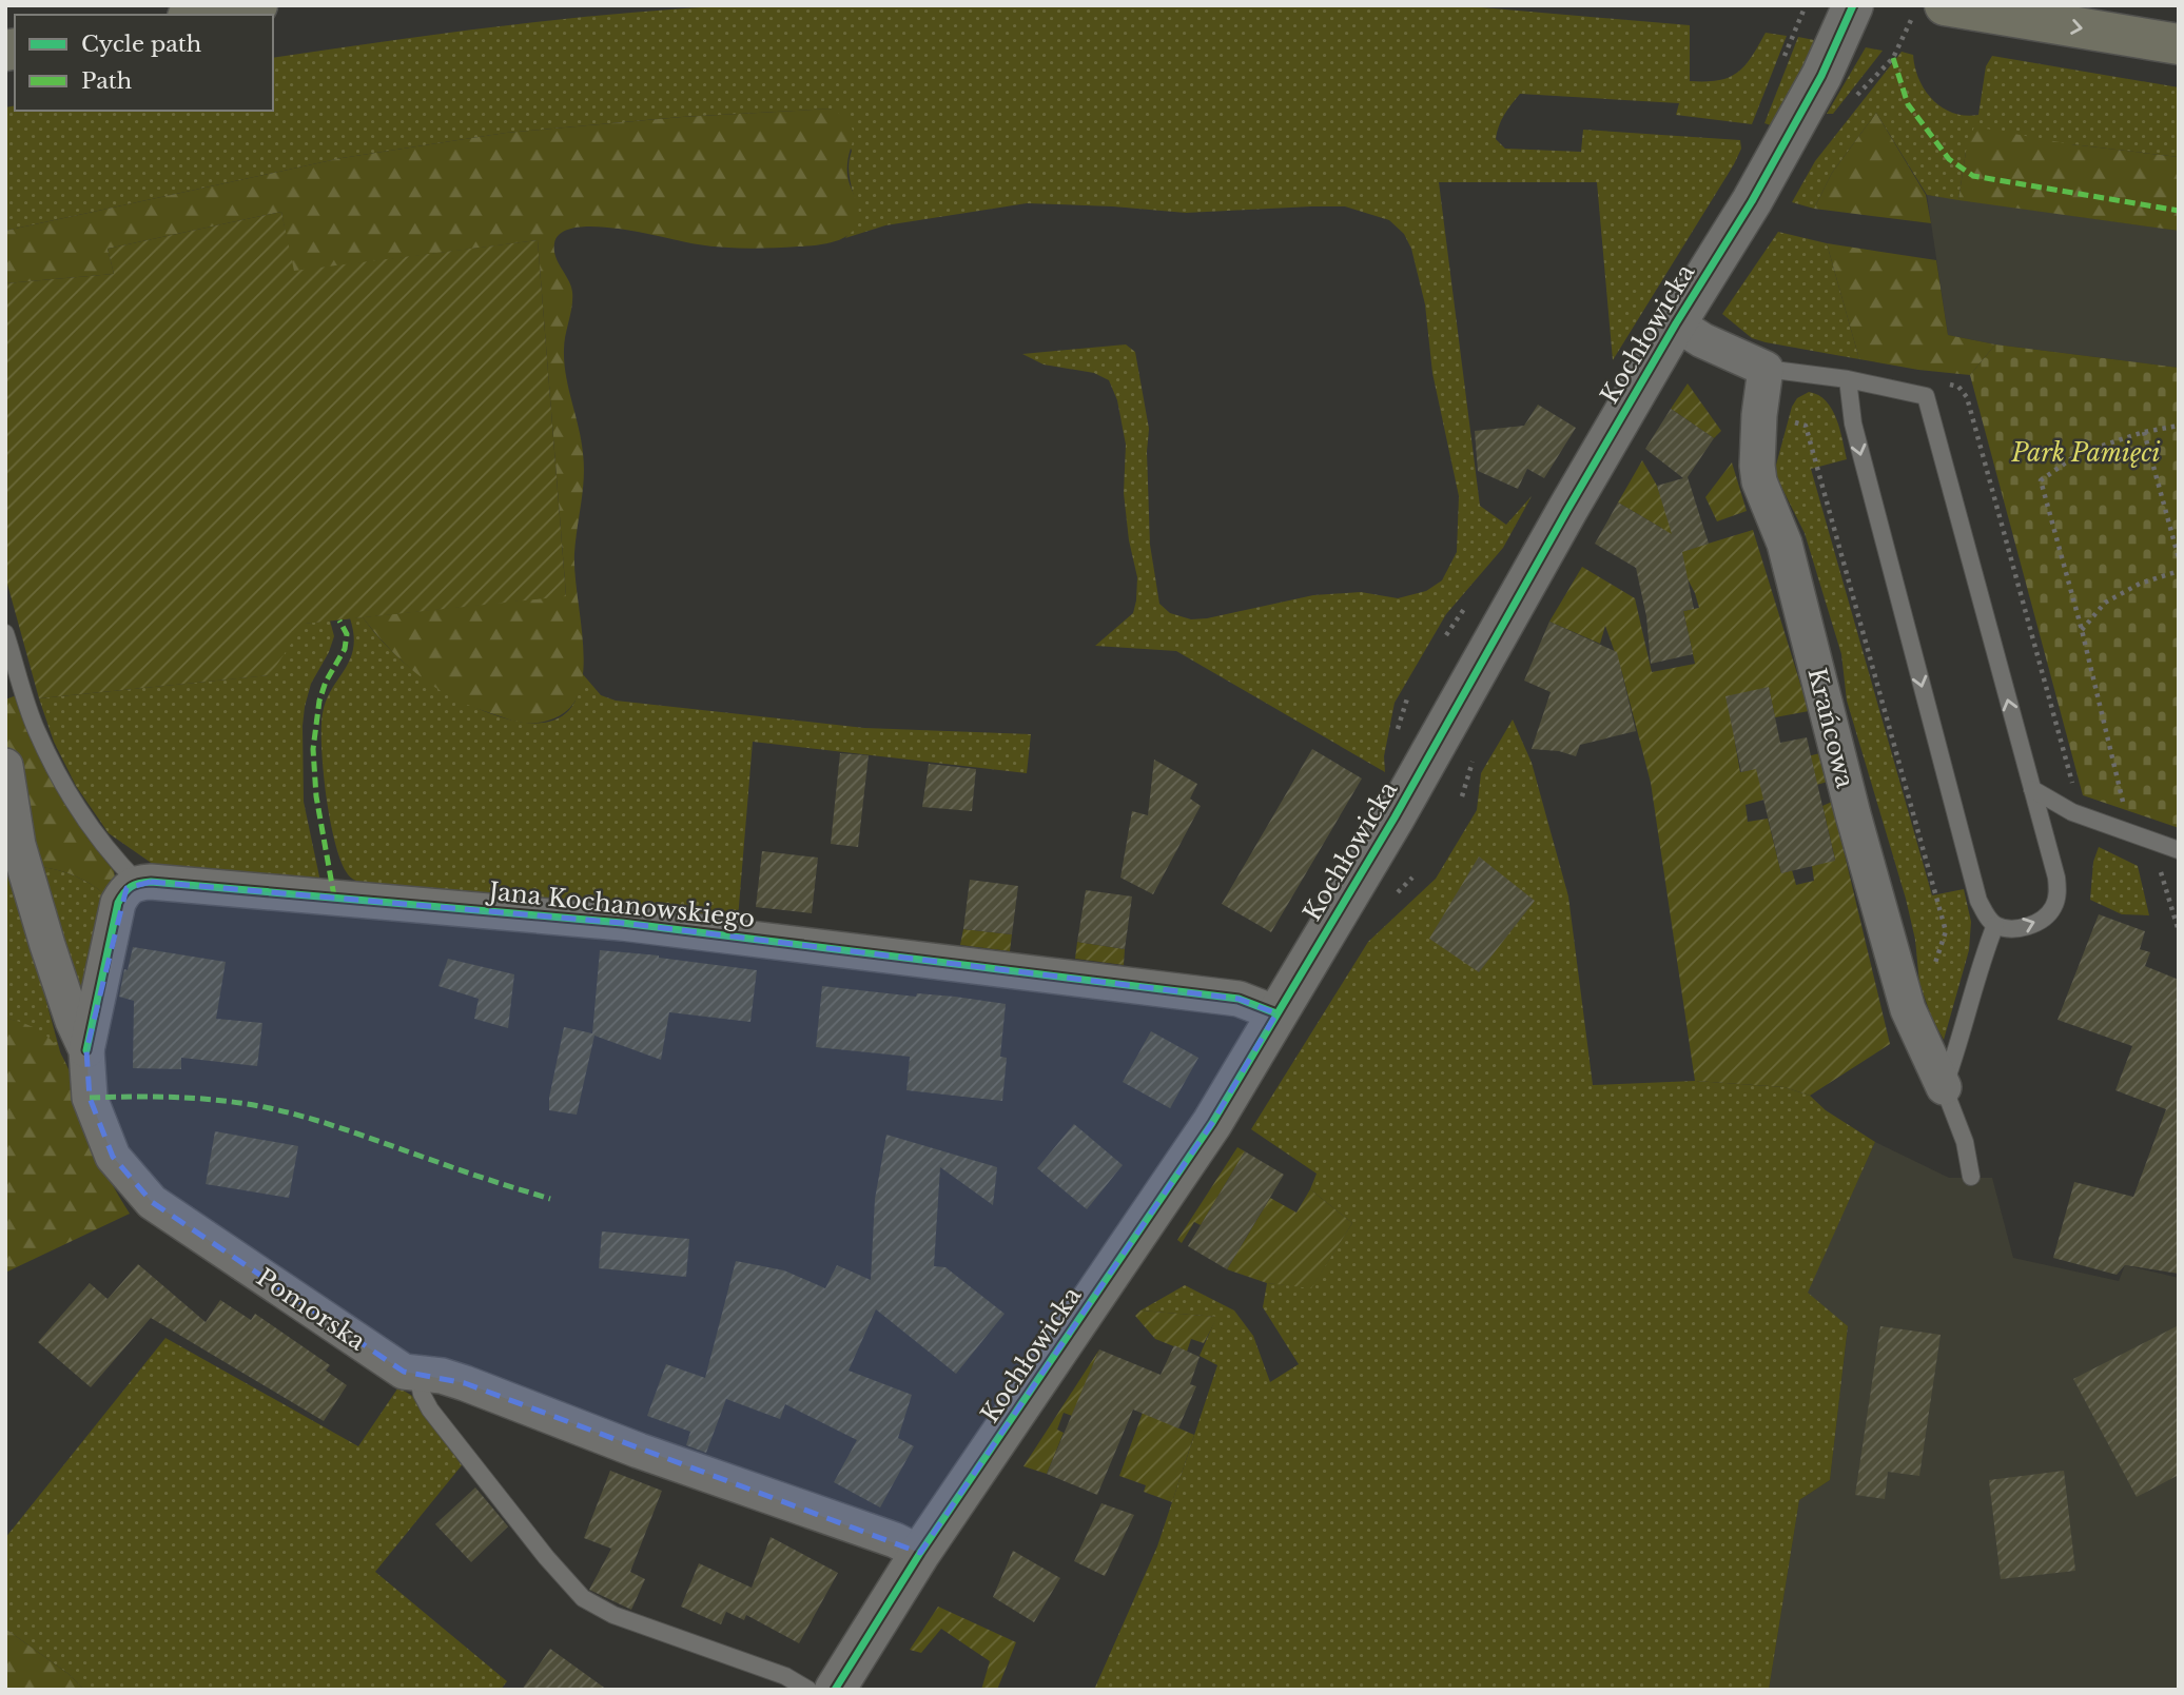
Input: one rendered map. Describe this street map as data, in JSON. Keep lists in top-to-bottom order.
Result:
{
  "streets": {
    "street": [
      "Kochłowicka",
      "Krańcowa",
      "Jana Kochanowskiego",
      "Pomorska"
    ]
  },
  "crossings": [
    ["Kochłowicka", "Jana Kochanowskiego"],
    ["Kochłowicka", "Pomorska"]
  ],
  "parks": ["Park Pamięci"],
  "legend": ["Cycle path", "Path"]
}
